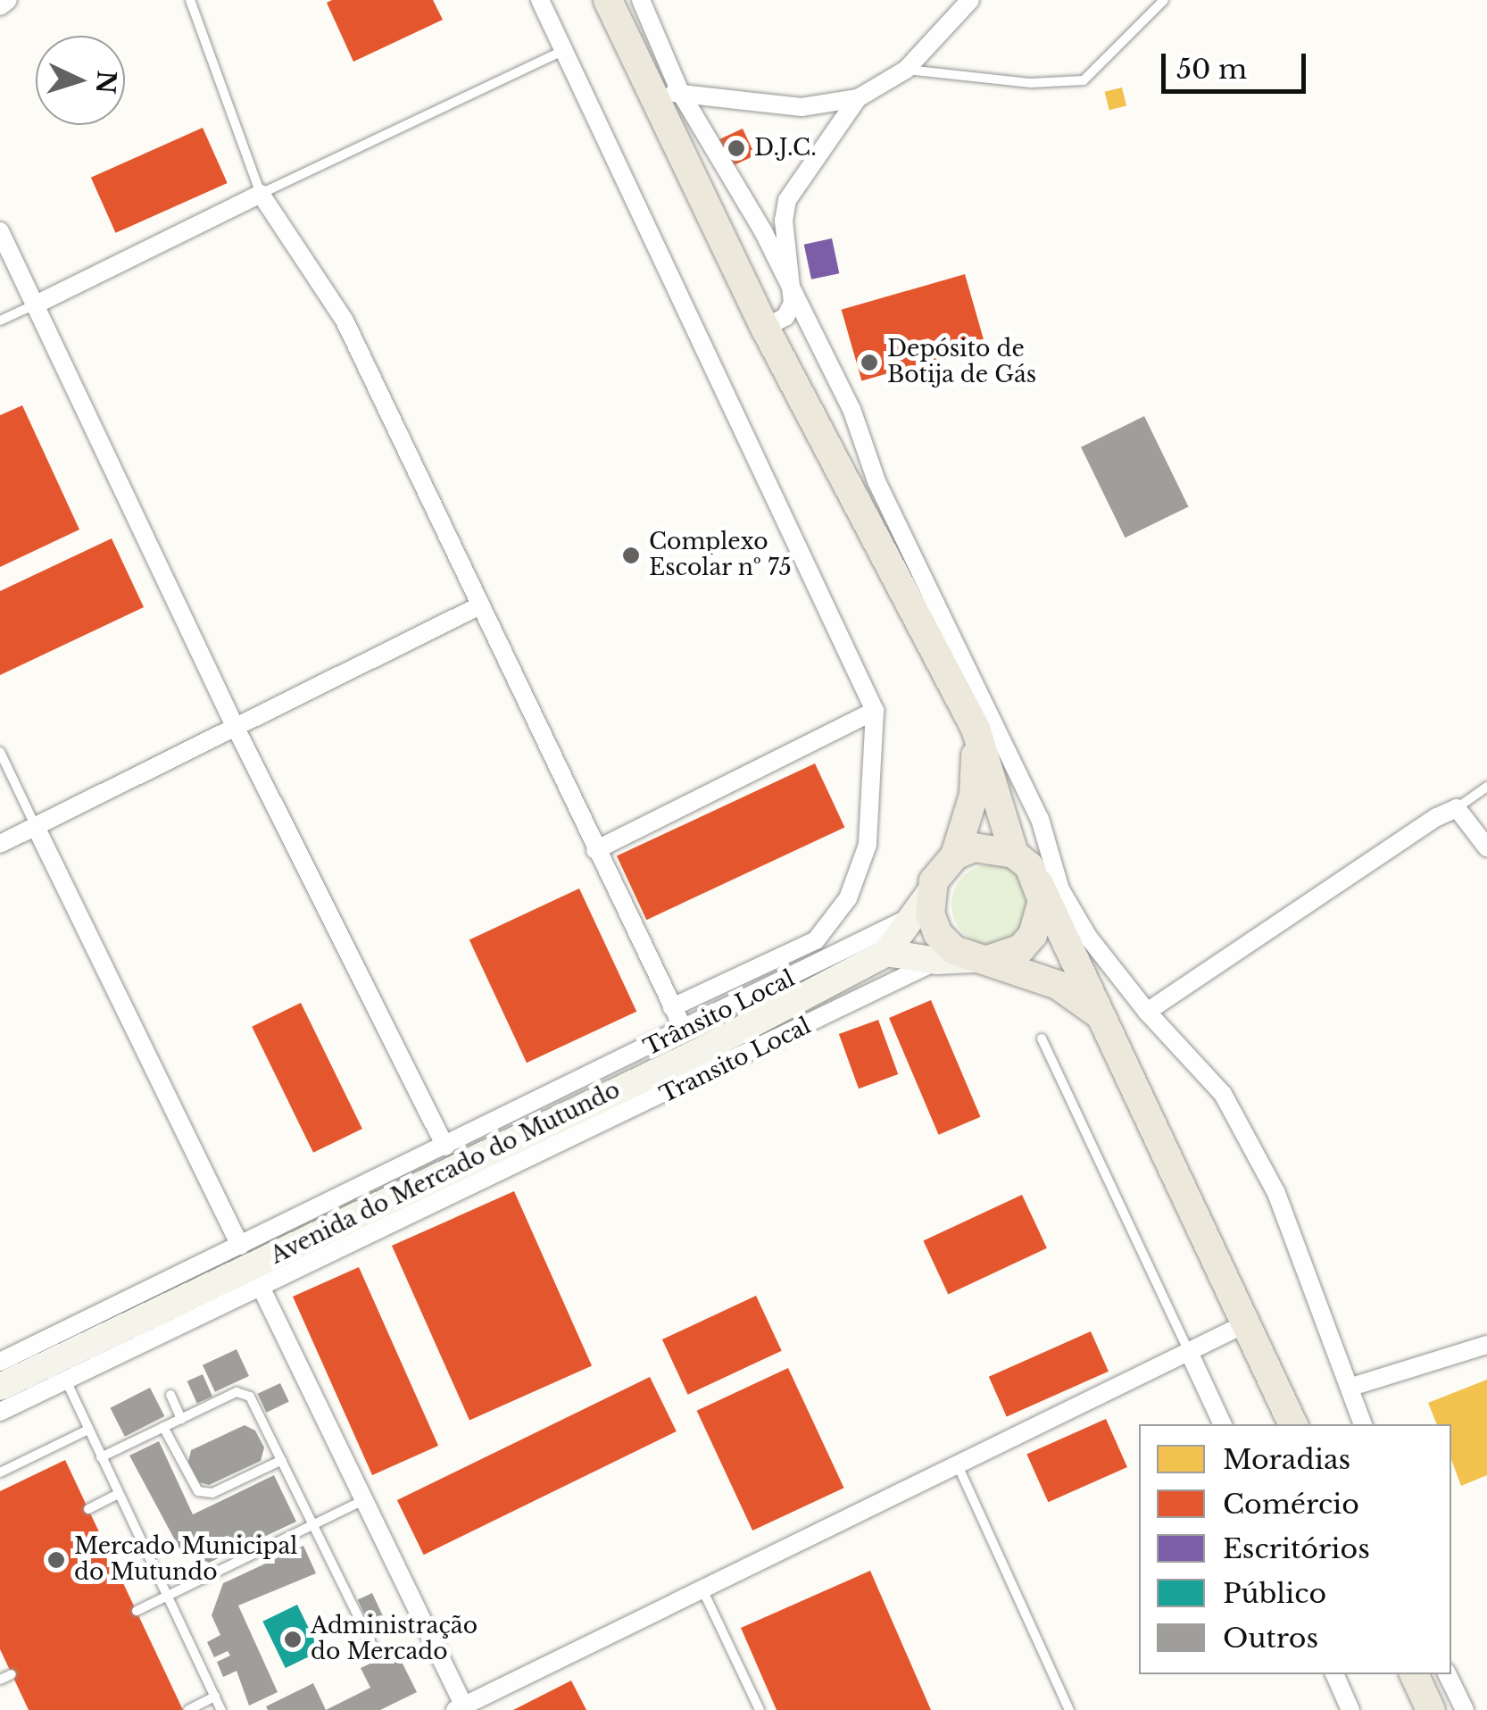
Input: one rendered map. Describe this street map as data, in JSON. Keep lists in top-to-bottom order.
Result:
{
  "streets": {
    "main road": ["Avenida do Mercado do Mutundo"],
    "street": ["Trânsito Local", "Transito Local"]
  },
  "places": [
    "D.J.C.",
    "Depósito de Botija de Gás",
    "Complexo Escolar nº 75",
    "Mercado Municipal do Mutundo",
    "Administração do Mercado"
  ],
  "legend": [
    "Moradias",
    "Comércio",
    "Escritórios",
    "Público",
    "Outros"
  ],
  "scale_bar": "50 m",
  "north": "right"
}
